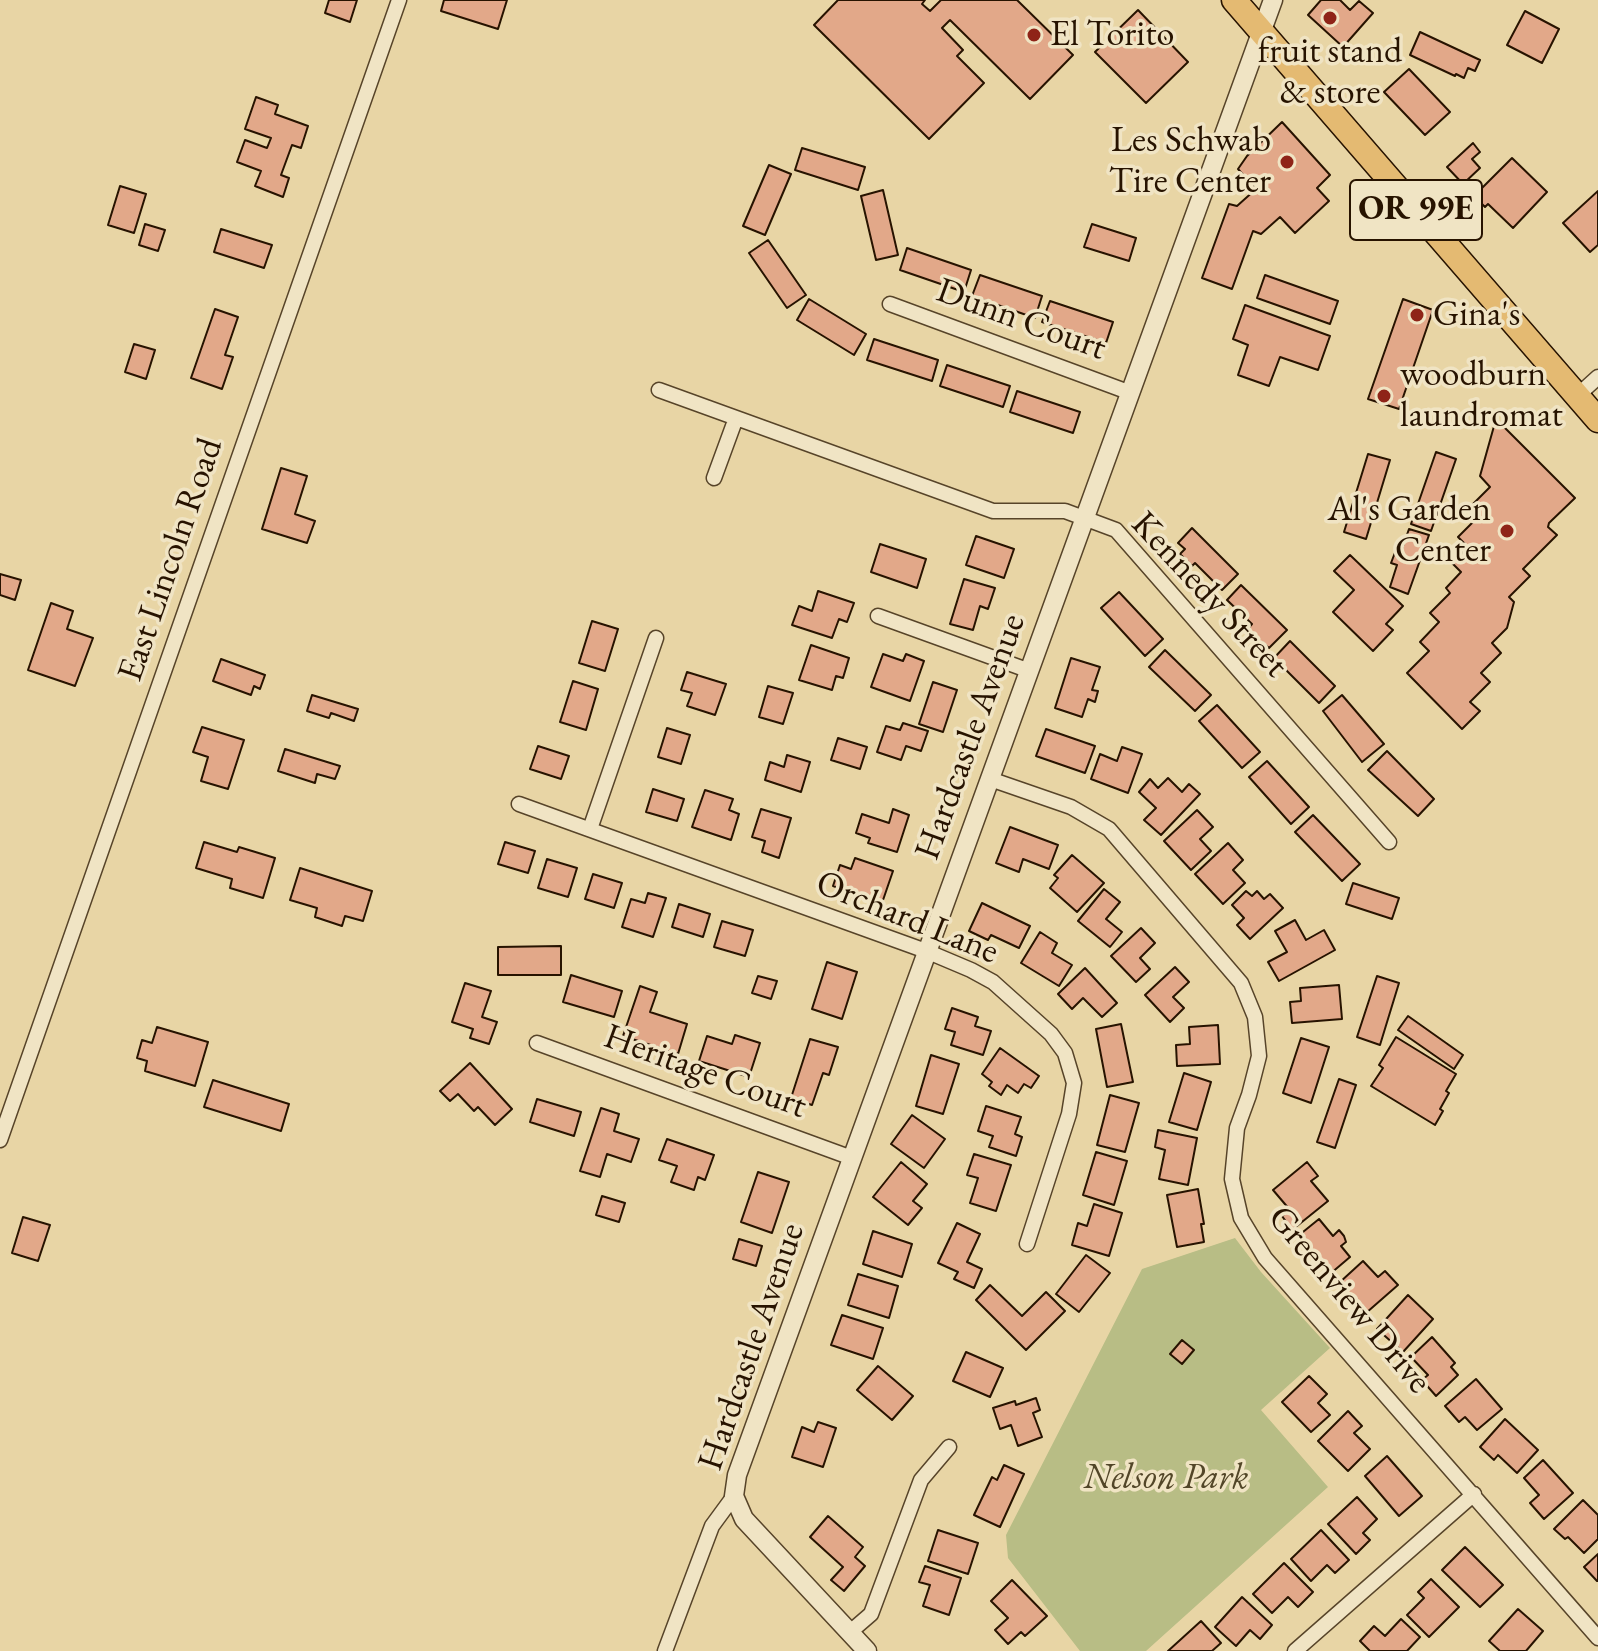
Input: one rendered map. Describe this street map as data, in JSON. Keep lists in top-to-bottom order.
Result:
{
  "streets": {
    "main road": ["OR 99E"],
    "street": [
      "Dunn Court",
      "East Lincoln Road",
      "Kennedy Street",
      "Hardcastle Avenue",
      "Orchard Lane",
      "Heritage Court",
      "Greenview Drive"
    ]
  },
  "crossings": [
    ["OR 99E", "Hardcastle Avenue"],
    ["Dunn Court", "Hardcastle Avenue"],
    ["Kennedy Street", "Hardcastle Avenue"],
    ["Hardcastle Avenue", "Orchard Lane"],
    ["Hardcastle Avenue", "Heritage Court"],
    ["Hardcastle Avenue", "Greenview Drive"]
  ],
  "parks": ["Nelson Park"],
  "places": [
    "fruit stand & store",
    "El Torito",
    "Les Schwab Tire Center",
    "Gina's",
    "woodburn laundromat",
    "Al's Garden Center"
  ]
}
